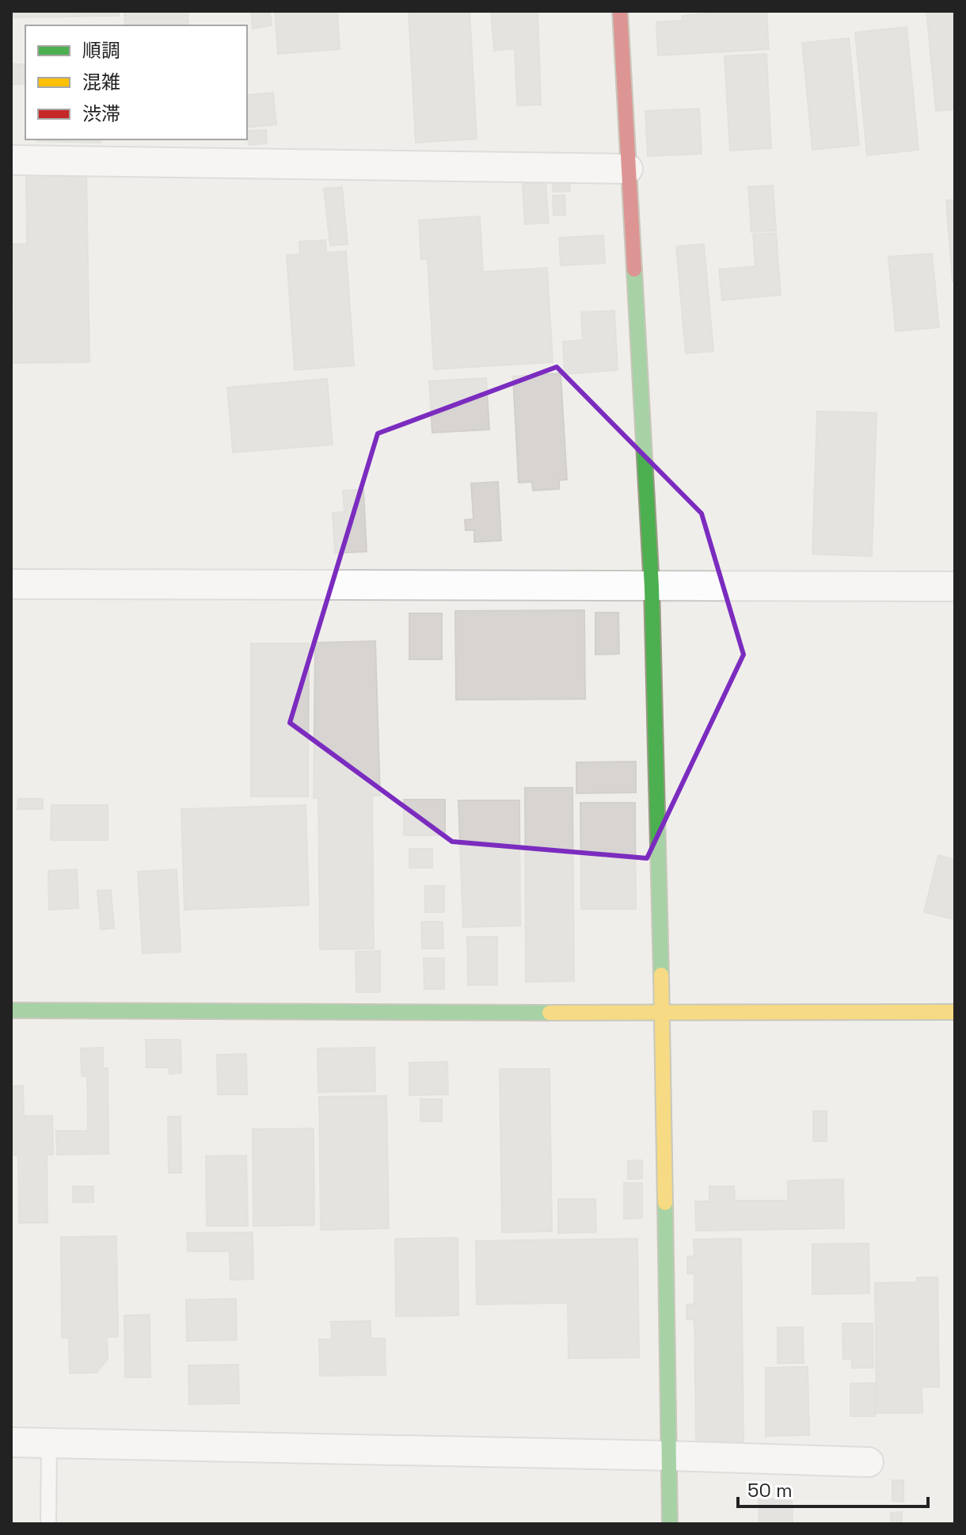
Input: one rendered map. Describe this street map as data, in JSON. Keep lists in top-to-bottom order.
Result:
{
  "legend": ["順調", "混雑", "渋滞"],
  "scale_bar": "50 m"
}
